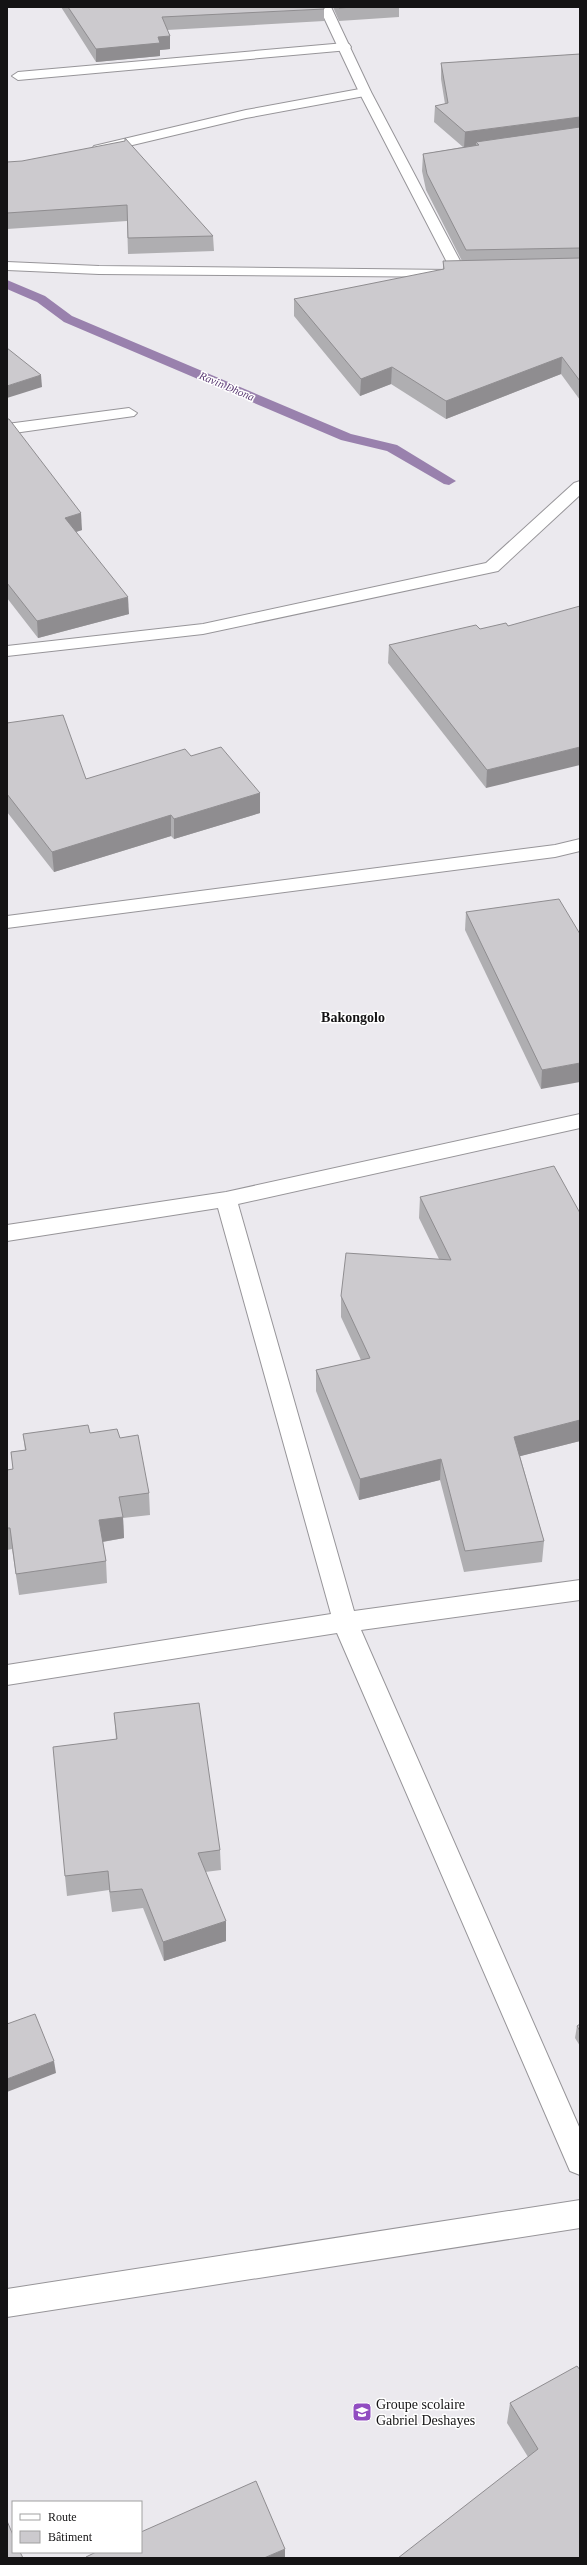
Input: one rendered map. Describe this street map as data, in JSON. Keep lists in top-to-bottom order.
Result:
{
  "districts": ["Bakongolo"],
  "water": ["Ravin Dhona"],
  "places": {
    "school or university": ["Groupe scolaire Gabriel Deshayes"]
  },
  "legend": ["Route", "Bâtiment"]
}
